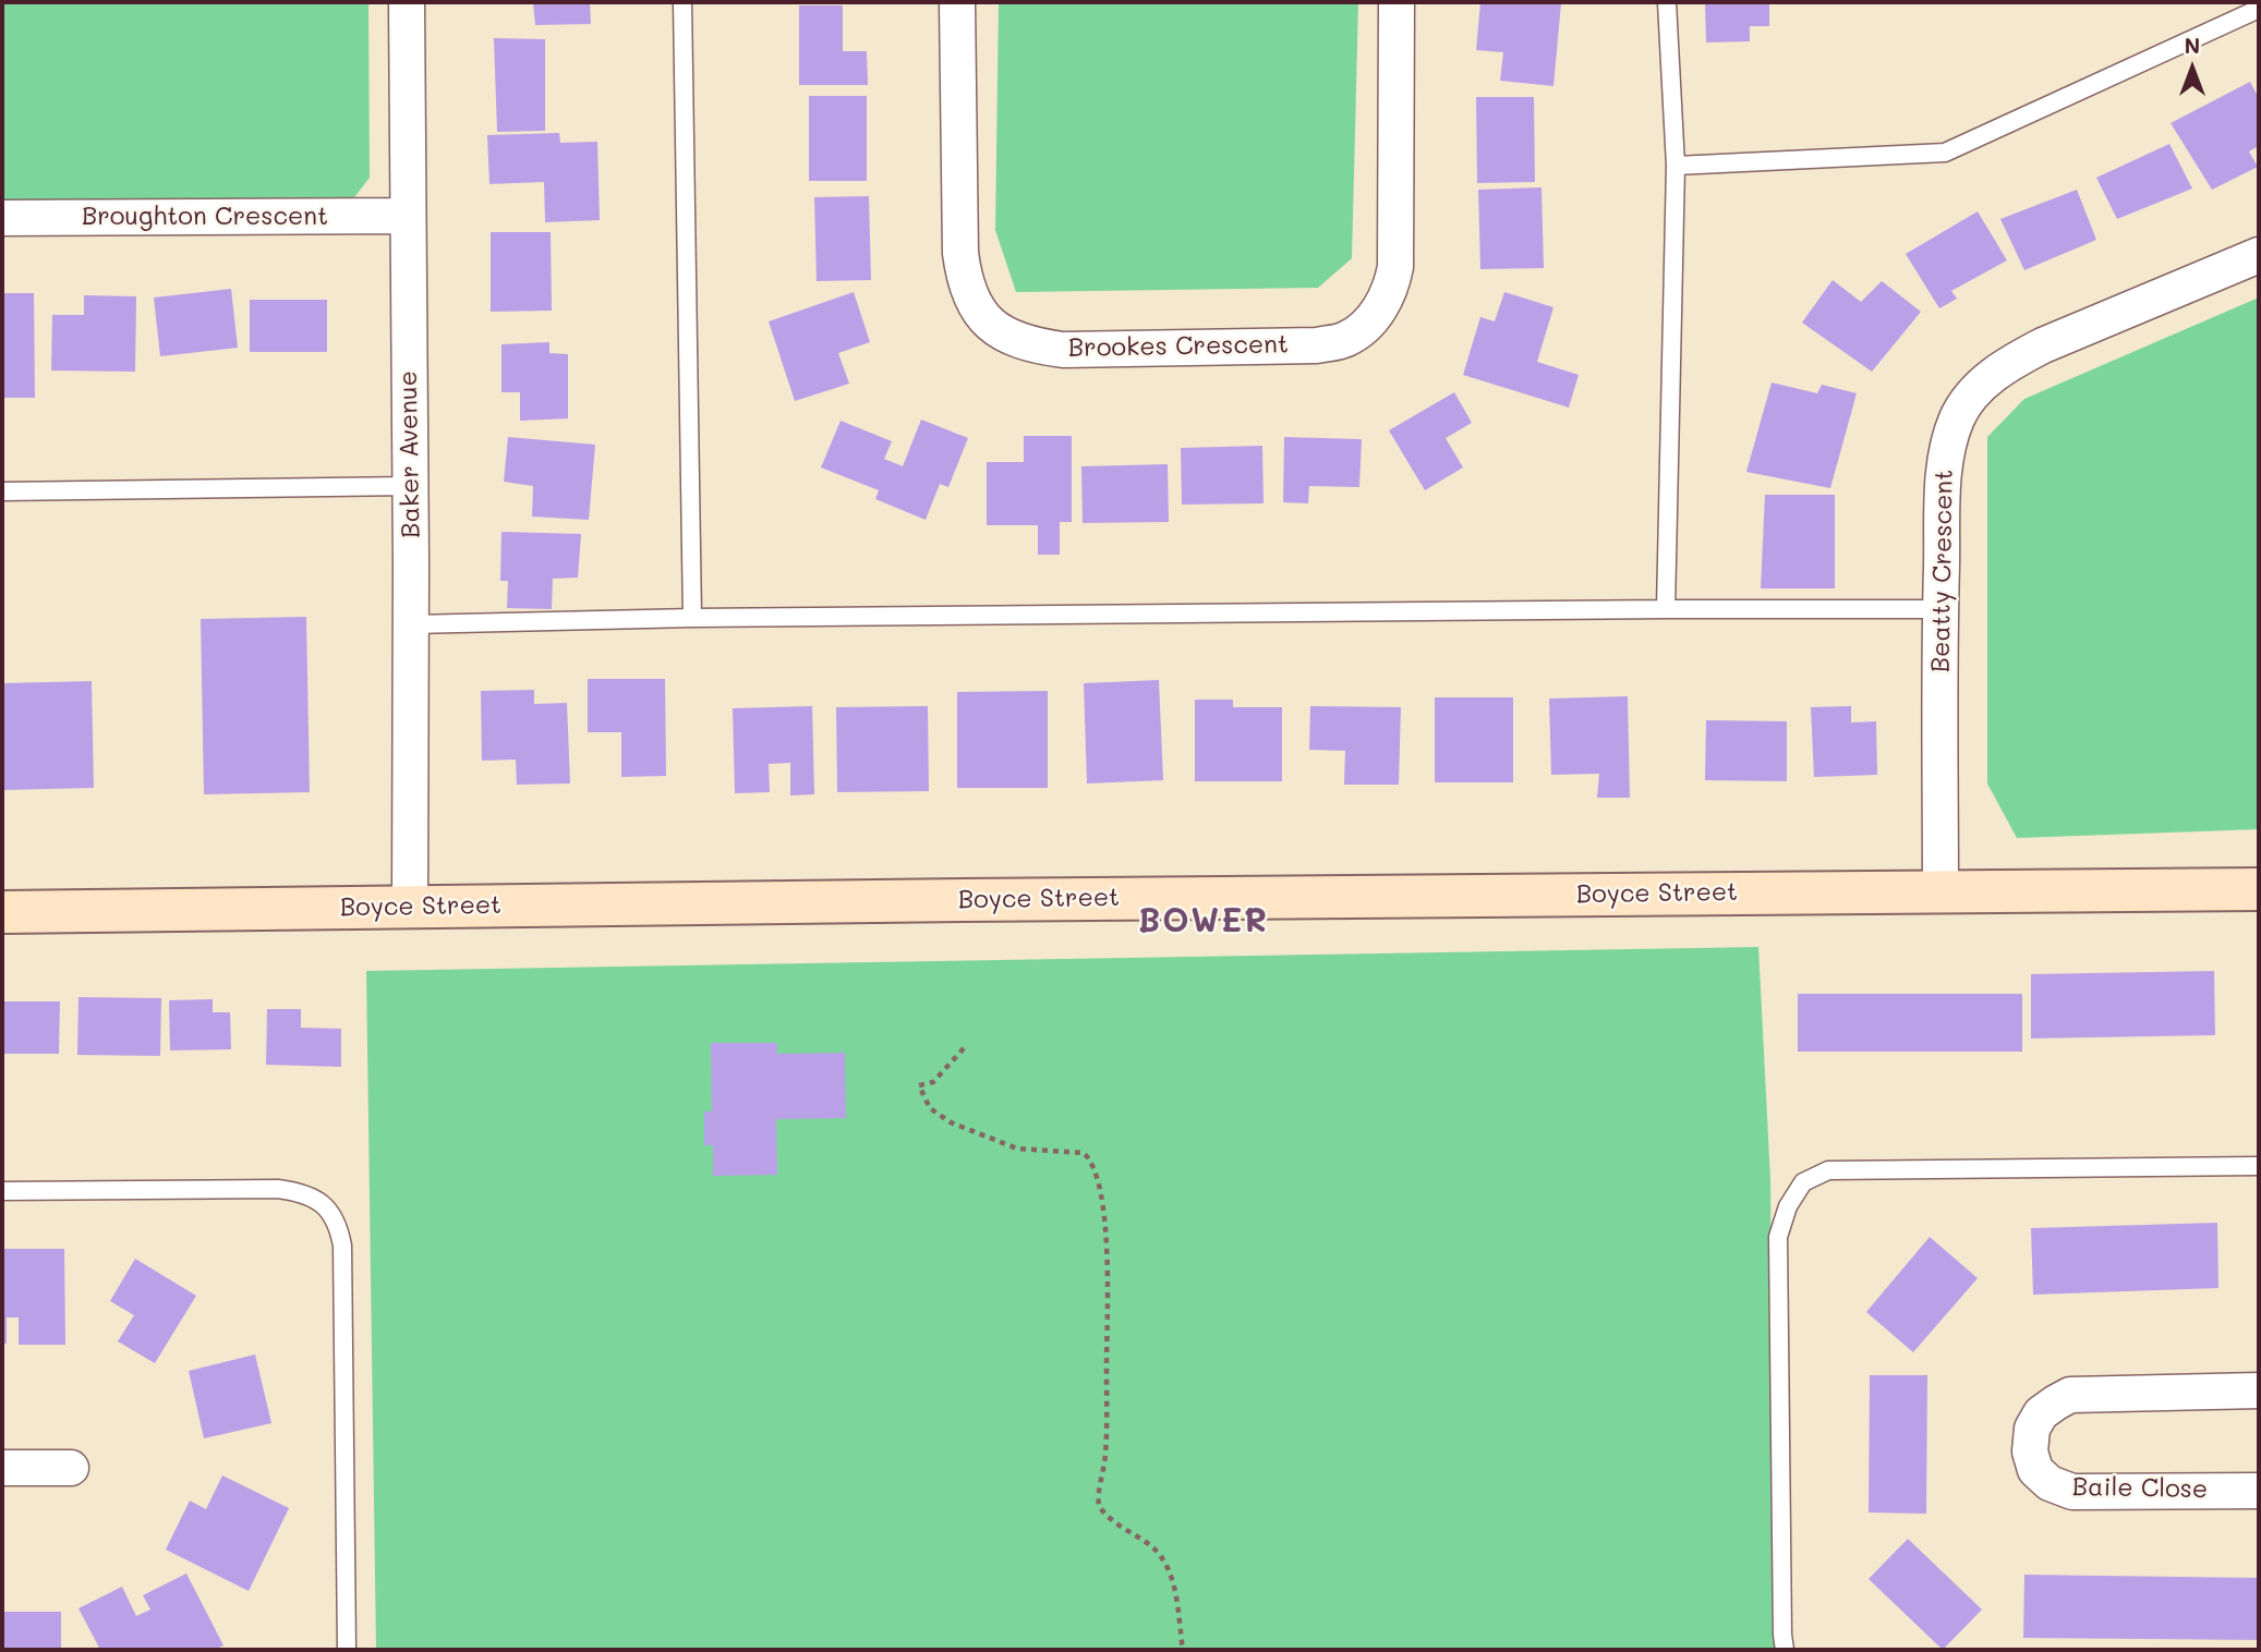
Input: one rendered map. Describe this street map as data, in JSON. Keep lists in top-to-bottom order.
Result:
{
  "streets": {
    "street": [
      "Broughton Crescent",
      "Brookes Crescent",
      "Baker Avenue",
      "Beatty Crescent",
      "Boyce Street",
      "Baile Close"
    ]
  },
  "crossings": [
    ["Broughton Crescent", "Baker Avenue"],
    ["Baker Avenue", "Boyce Street"],
    ["Beatty Crescent", "Boyce Street"]
  ],
  "districts": ["BOWER"],
  "north": "top"
}
